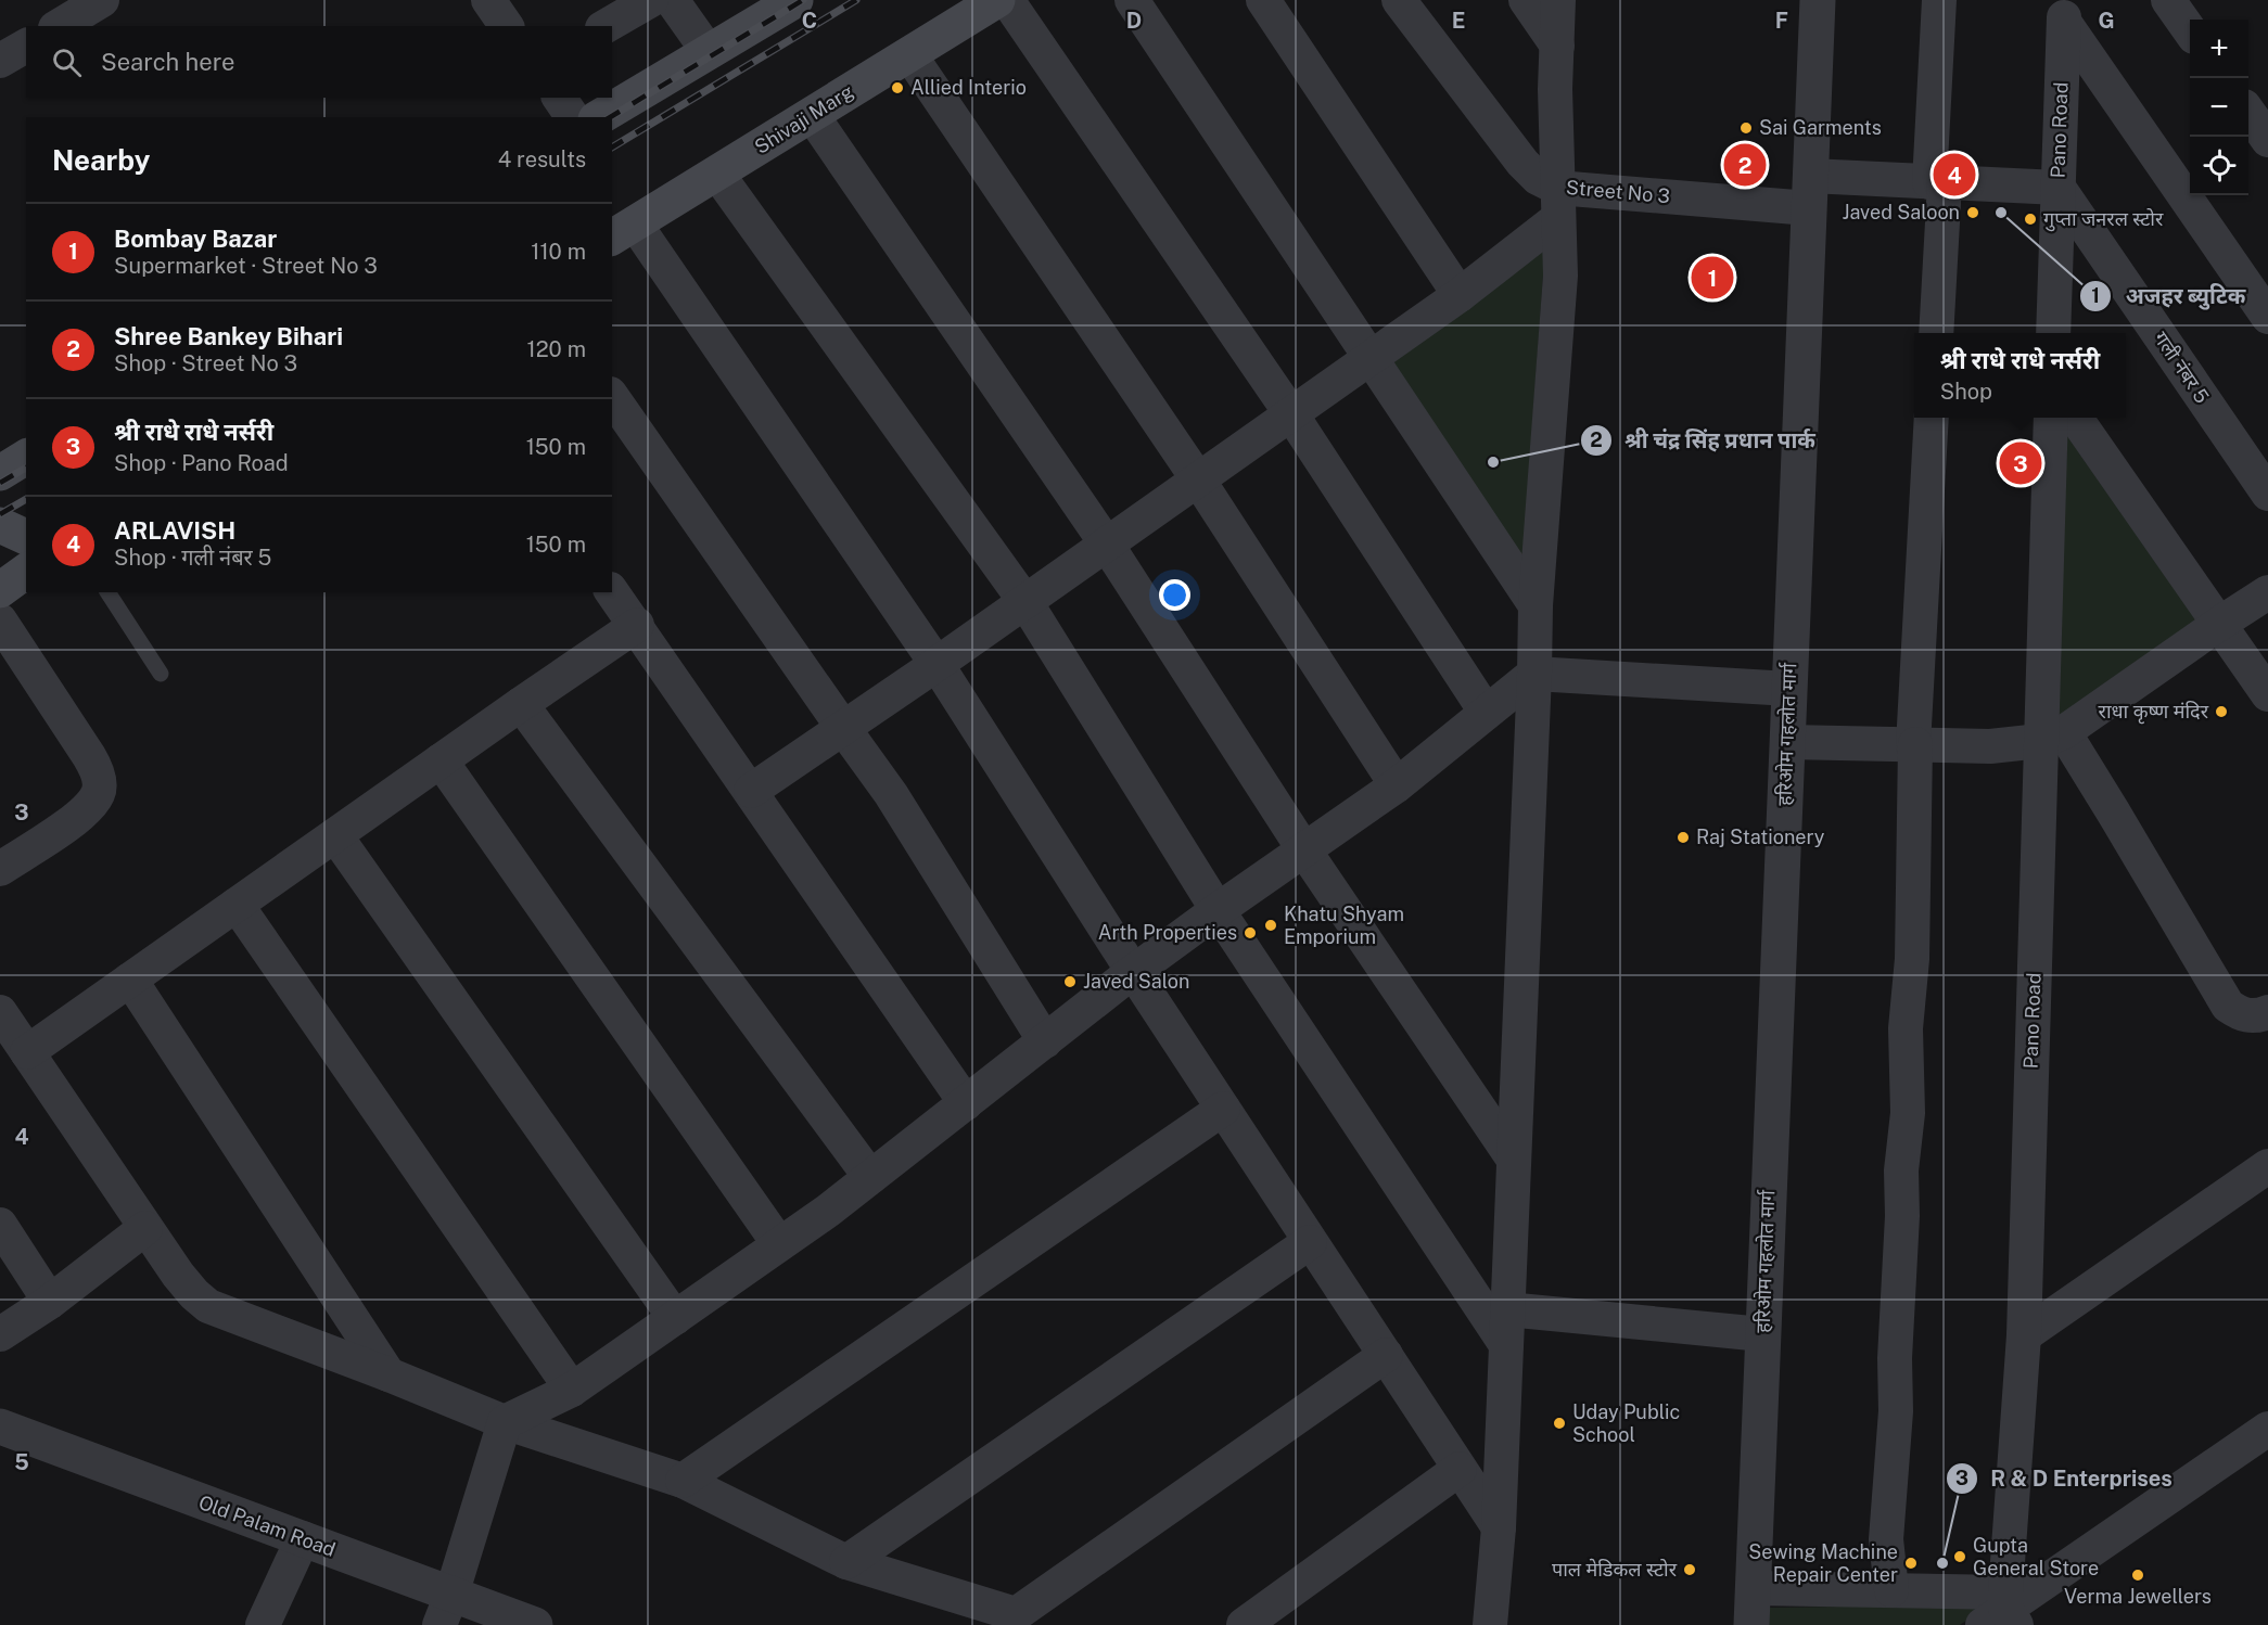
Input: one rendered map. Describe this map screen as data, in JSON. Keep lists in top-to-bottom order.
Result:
{
  "streets": {
    "main road": ["Shivaji Marg"],
    "street": [
      "Pano Road",
      "Street No 3",
      "गली नंबर 5",
      "हरिओम गहलोत मार्ग",
      "Old Palam Road"
    ]
  },
  "crossings": [
    ["Pano Road", "गली नंबर 5"],
    ["Street No 3", "हरिओम गहलोत मार्ग"]
  ],
  "places": [
    "Allied Interio",
    "Sai Garments",
    "Javed Saloon",
    "अजहर ब्युटिक",
    "गुप्ता जनरल स्टोर",
    "श्री चंद्र सिंह प्रधान पार्क",
    "राधा कृष्ण मंदिर",
    "Raj Stationery",
    "Khatu Shyam Emporium",
    "Arth Properties",
    "Javed Salon",
    "Uday Public School",
    "Gupta General Store",
    "Sewing Machine Repair Center",
    "R & D Enterprises",
    "पाल मेडिकल स्टोर",
    "Verma Jewellers"
  ],
  "page": {
    "map_buttons": ["+", "−"],
    "search": "Search here",
    "heading": ["Nearby", "4 results"],
    "pins": [
      "2",
      "4",
      "1",
      "3"
    ],
    "list": [
      {
        "mark": "1",
        "name": "Bombay Bazar",
        "note": "Supermarket · Street No 3",
        "value": "110 m"
      },
      {
        "mark": "2",
        "name": "Shree Bankey Bihari",
        "note": "Shop · Street No 3",
        "value": "120 m"
      },
      {
        "mark": "3",
        "name": "श्री राधे राधे नर्सरी",
        "note": "Shop · Pano Road",
        "value": "150 m"
      },
      {
        "mark": "4",
        "name": "ARLAVISH",
        "note": "Shop · गली नंबर 5",
        "value": "150 m"
      }
    ],
    "popup": ["श्री राधे राधे नर्सरी", "Shop"]
  },
  "grid": {
    "columns": [
      "C",
      "D",
      "E",
      "F",
      "G"
    ],
    "rows": ["3", "4", "5"]
  }
}
